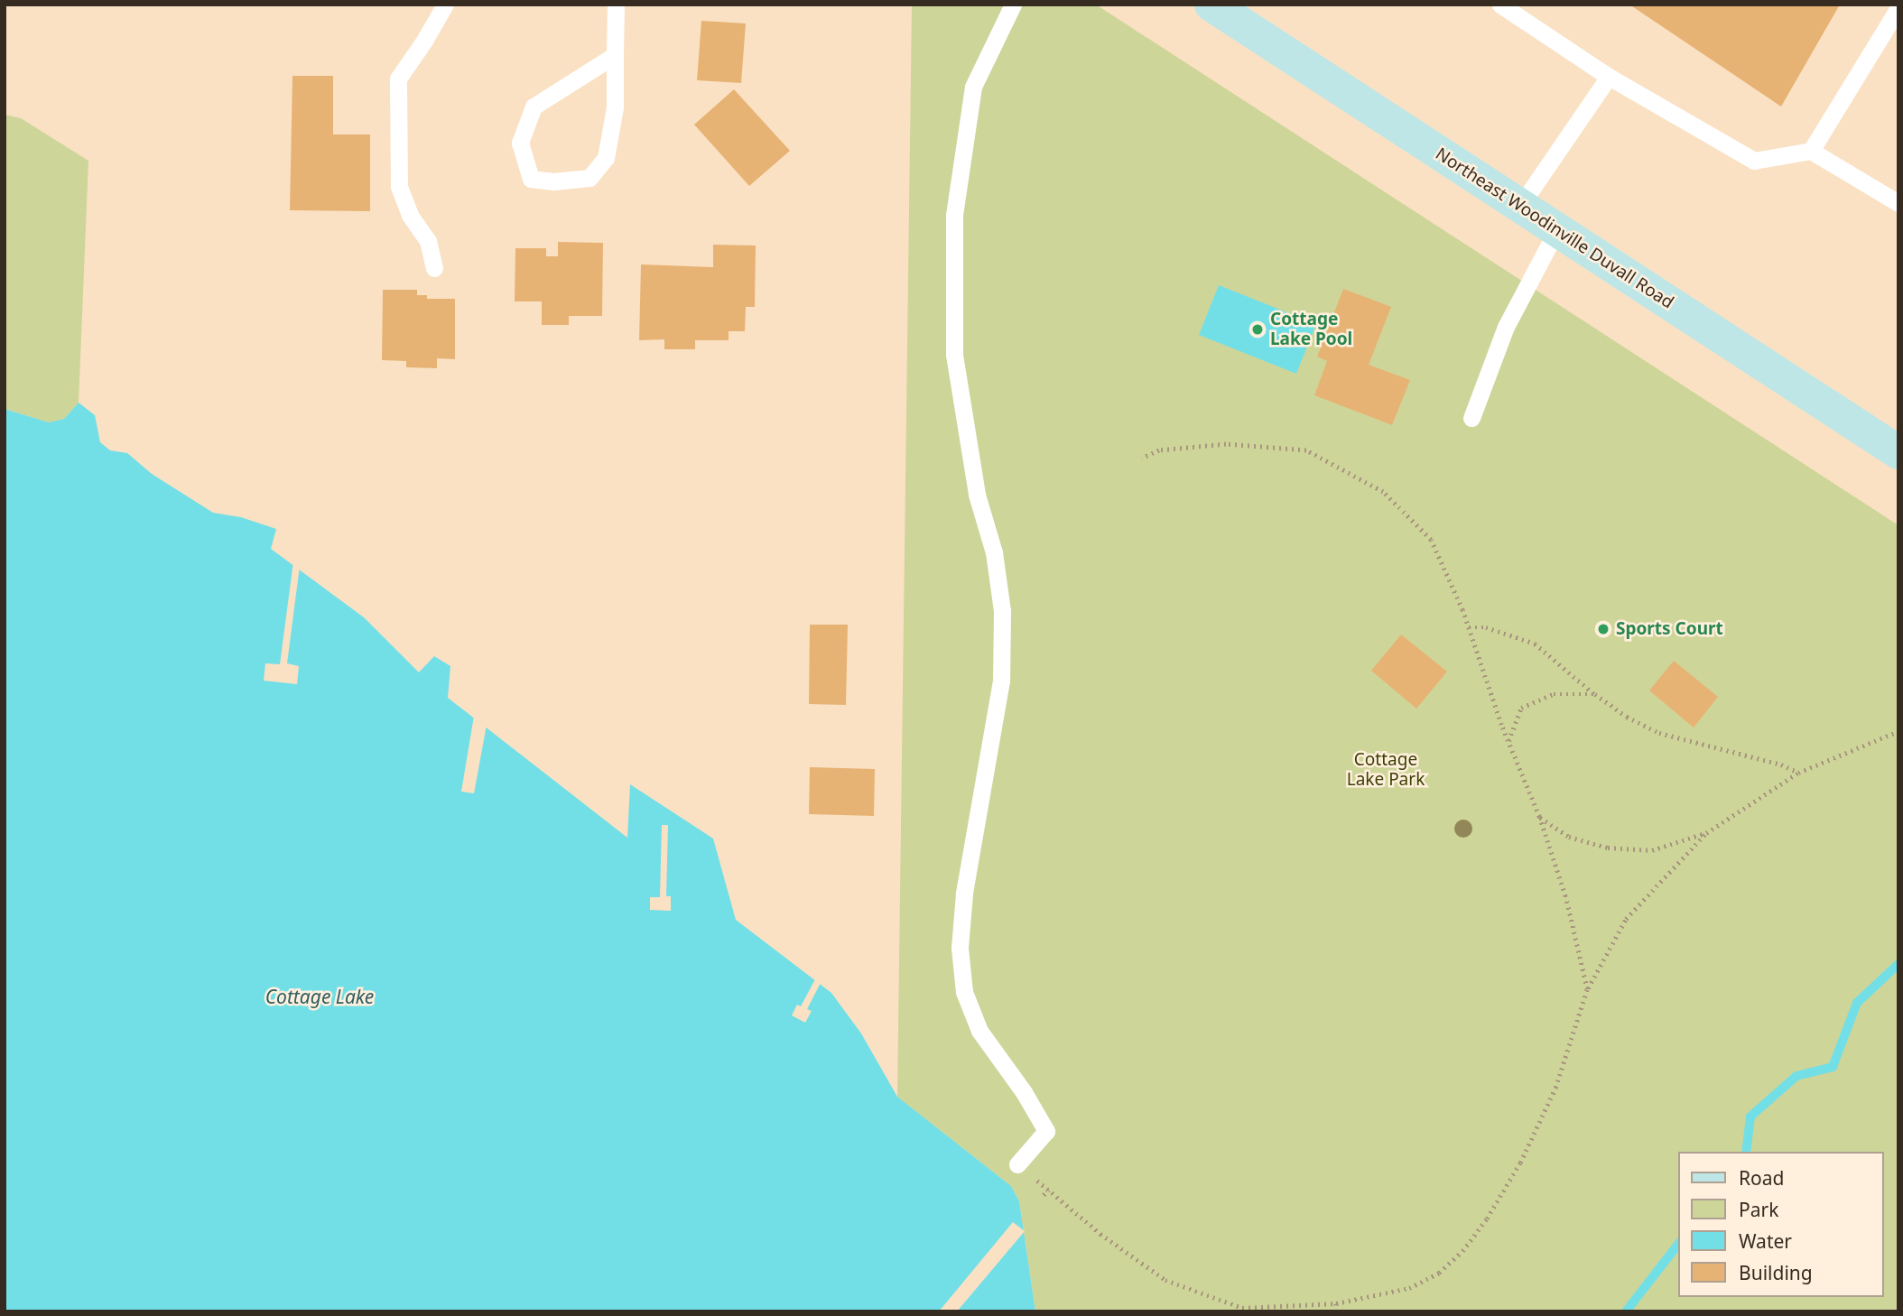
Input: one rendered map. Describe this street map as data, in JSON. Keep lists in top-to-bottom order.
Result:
{
  "streets": {
    "main road": ["Northeast Woodinville Duvall Road"]
  },
  "water": ["Cottage Lake"],
  "parks": ["Cottage Lake Park"],
  "places": ["Cottage Lake Pool", "Sports Court"],
  "legend": [
    "Road",
    "Park",
    "Water",
    "Building"
  ]
}
